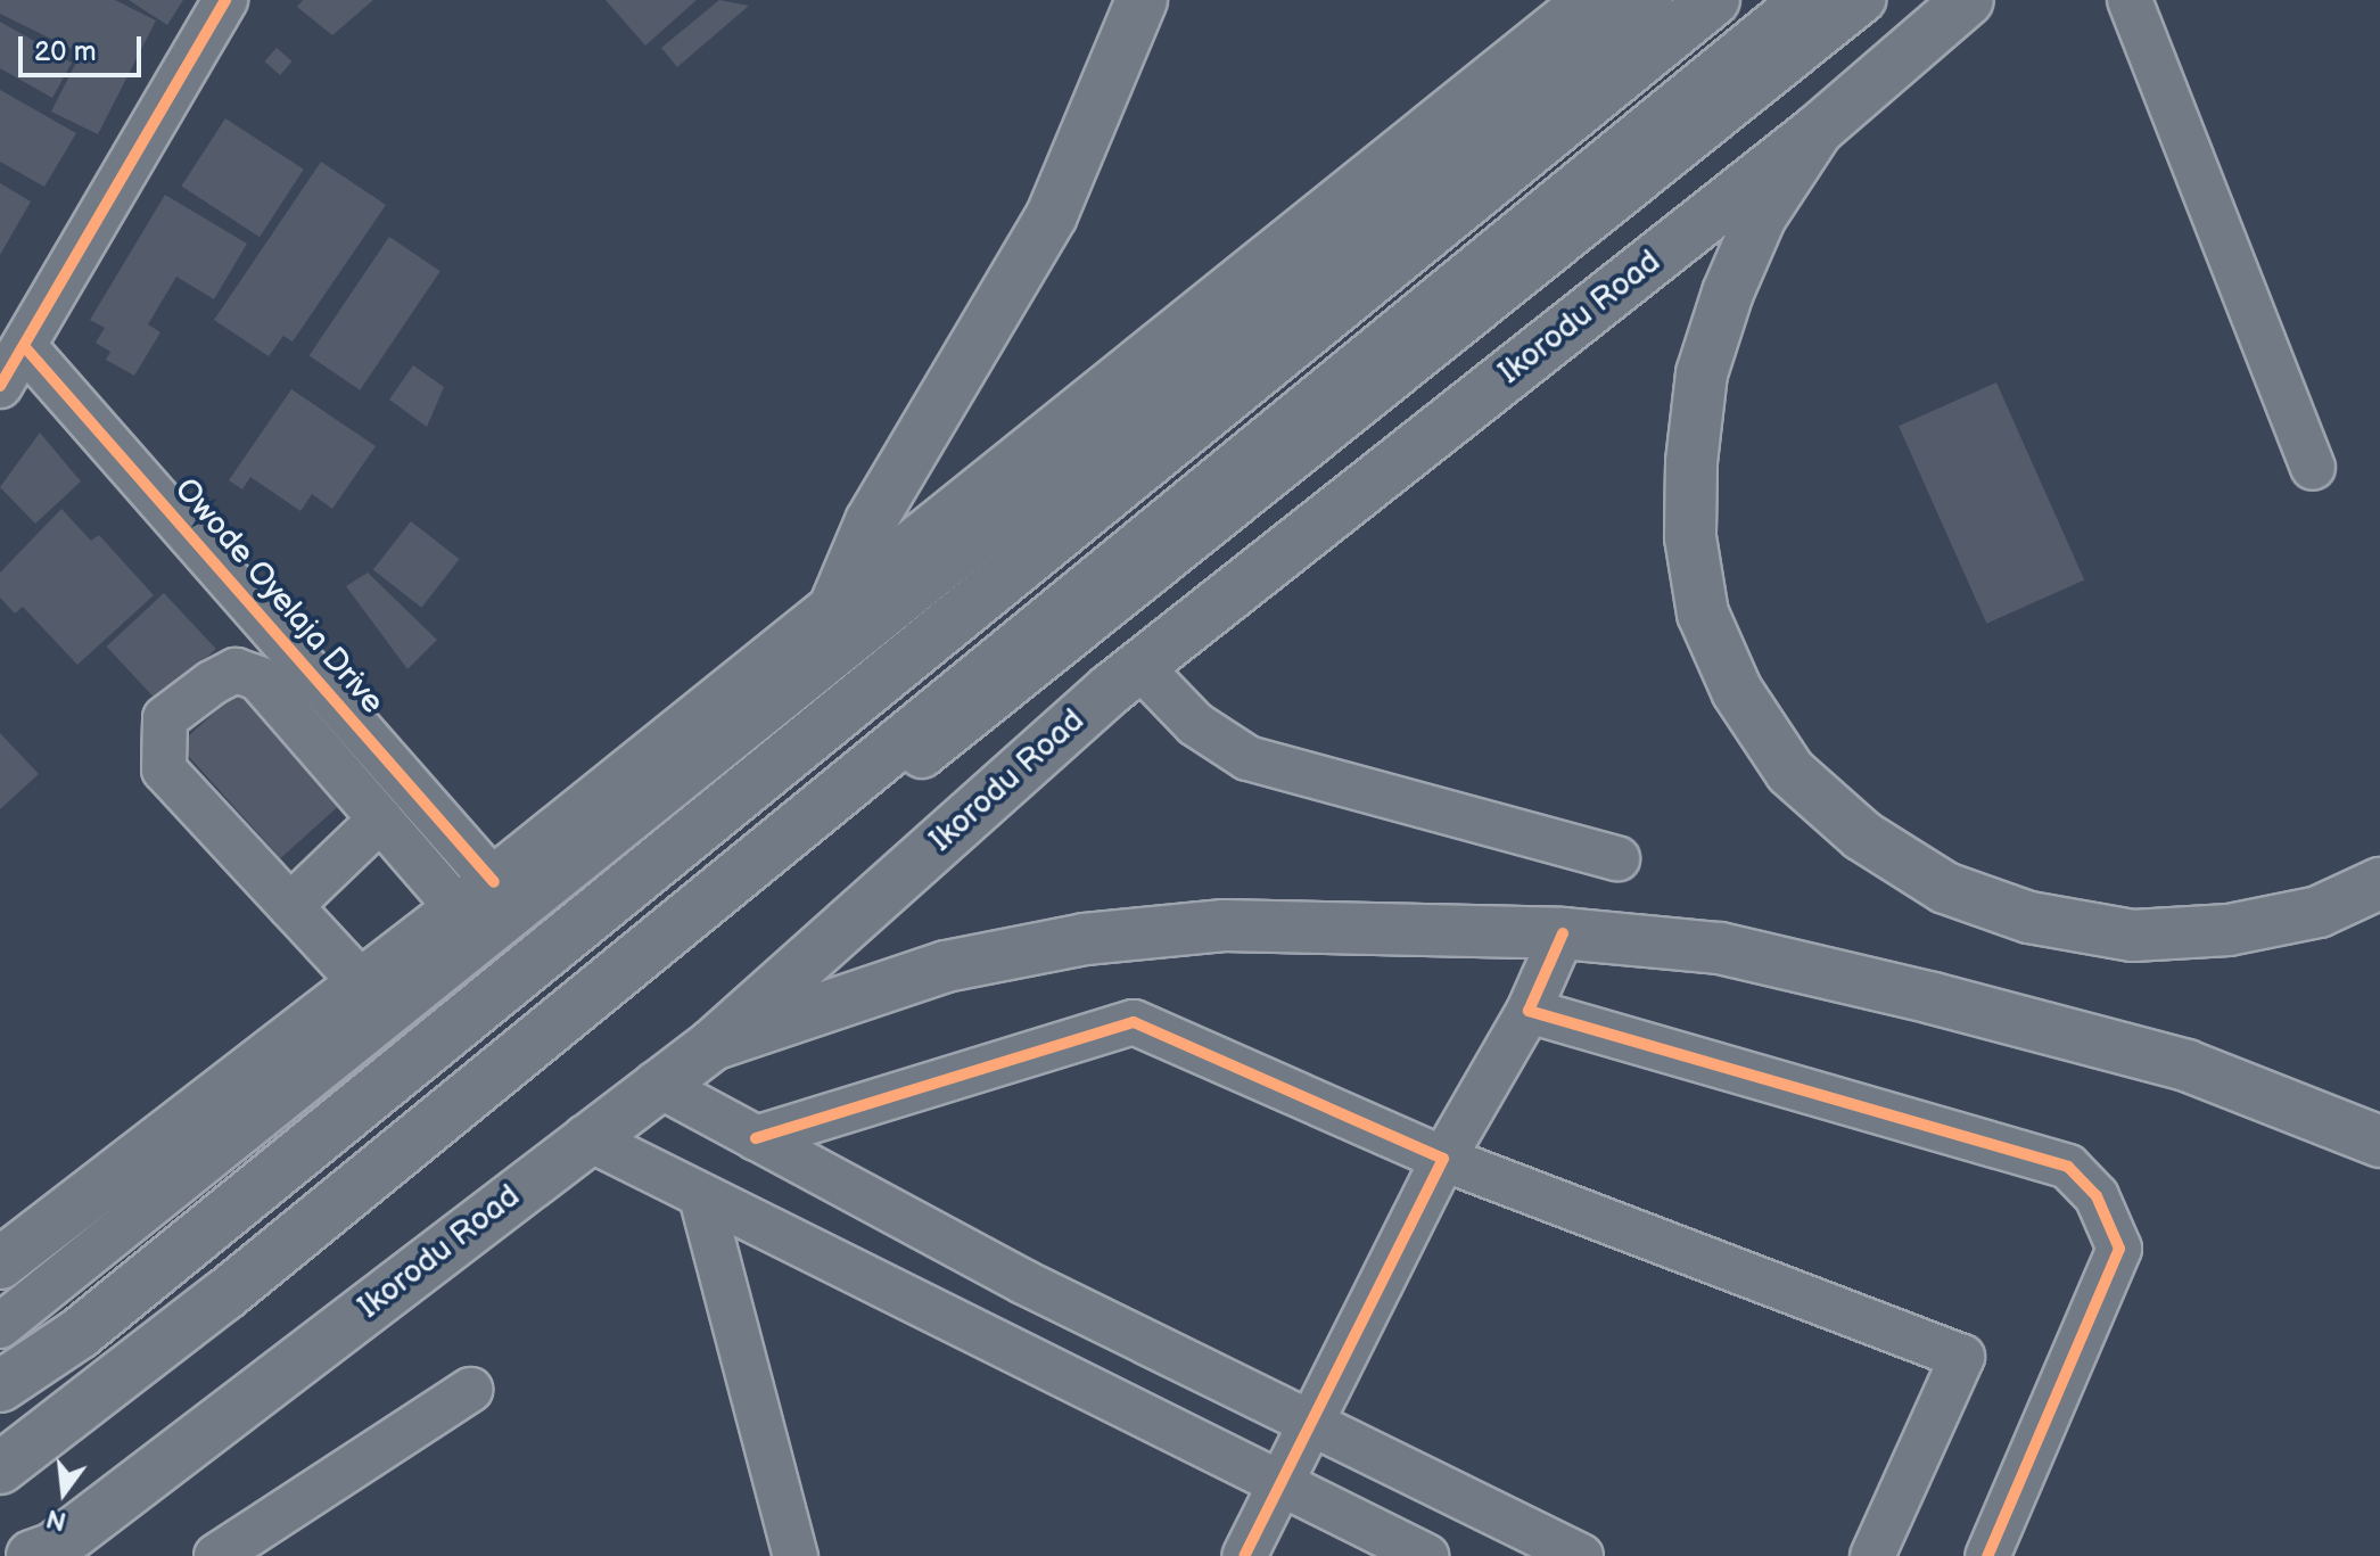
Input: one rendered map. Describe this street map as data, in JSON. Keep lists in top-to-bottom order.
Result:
{
  "streets": {
    "main road": ["Ikorodu Road"],
    "street": ["Owode Oyelaja Drive"]
  },
  "scale_bar": "20 m",
  "north": "bottom"
}
